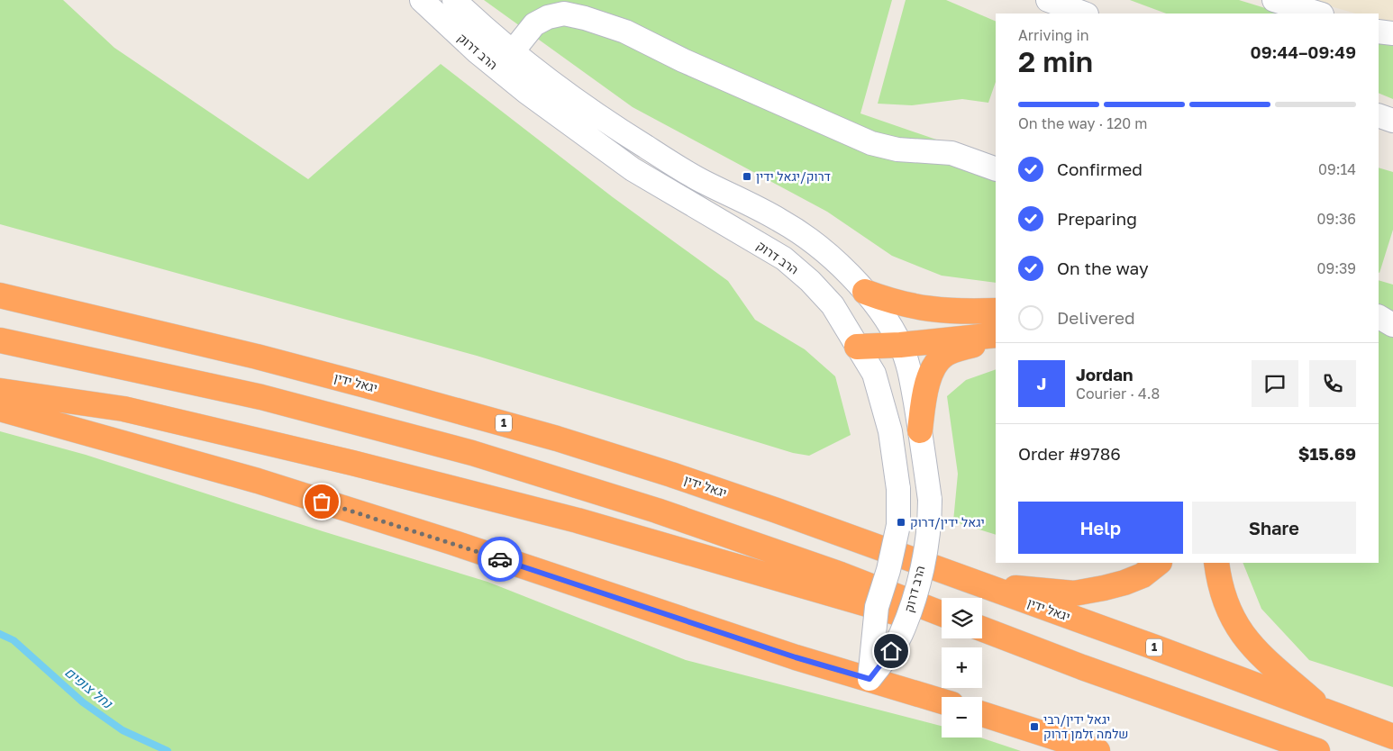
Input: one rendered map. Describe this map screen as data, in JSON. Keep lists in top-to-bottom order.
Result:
{
  "streets": {
    "highway": ["יגאל ידין", "1"],
    "street": ["הרב דרוק"]
  },
  "water": ["נחל צופים"],
  "places": {
    "transit": ["דרוק/יגאל ידין", "יגאל ידין/דרוק", "יגאל ידין/רבי שלמה זלמן דרוק"]
  },
  "page": {
    "heading": ["2 min", "Arriving in", "09:44–09:49"],
    "panel": [
      "Jordan",
      "Courier · 4.8",
      "Order #9786",
      "$15.69"
    ],
    "bar": "On the way · 120 m",
    "list": [
      ["Confirmed", "09:14"],
      ["Preparing", "09:36"],
      ["On the way", "09:39"],
      "Delivered"
    ],
    "round": "J",
    "buttons": ["Help", "Share"],
    "map_buttons": ["+", "−"]
  }
}
